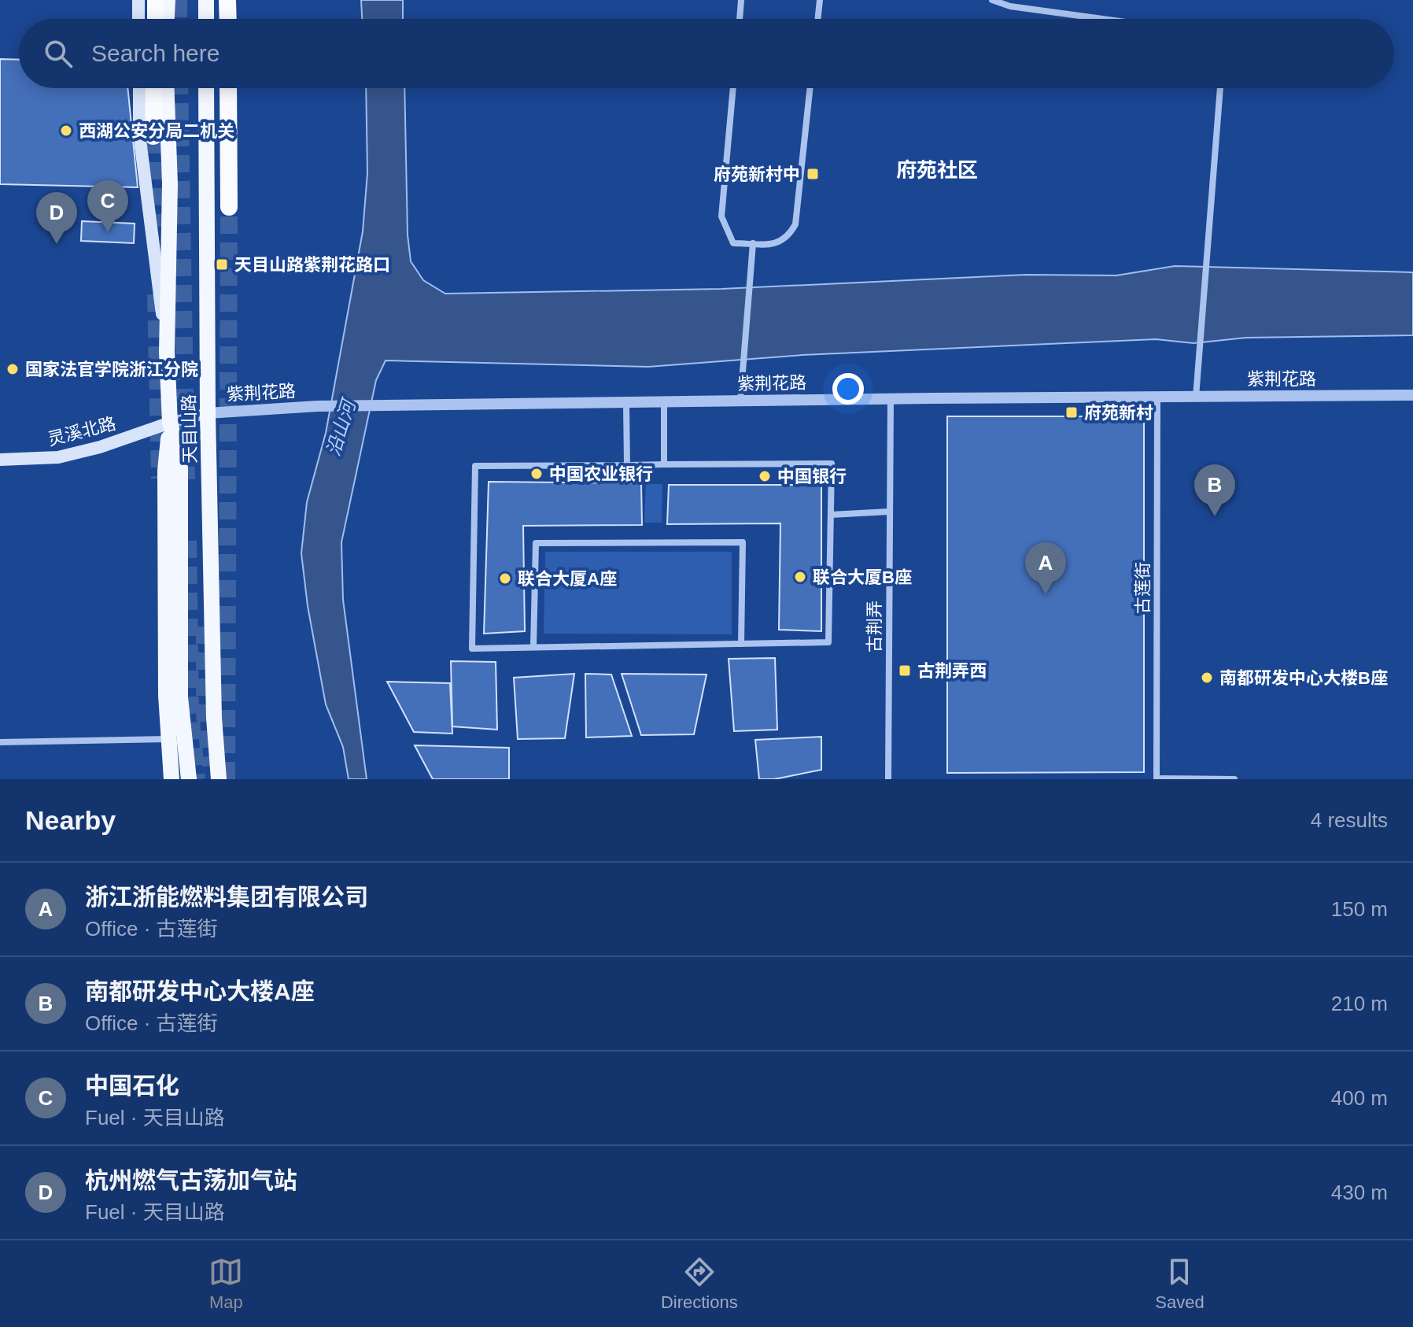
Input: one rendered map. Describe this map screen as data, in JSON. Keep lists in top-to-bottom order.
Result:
{
  "streets": {
    "main road": ["天目山路", "灵溪北路"],
    "street": ["紫荆花路", "古莲街", "古荆弄"]
  },
  "crossings": [
    ["紫荆花路", "天目山路"],
    ["紫荆花路", "灵溪北路"],
    ["紫荆花路", "古莲街"],
    ["紫荆花路", "古荆弄"],
    ["天目山路", "灵溪北路"]
  ],
  "districts": ["府苑社区"],
  "water": ["沿山河"],
  "places": {
    "other": [
      "西湖公安分局二机关",
      "国家法官学院浙江分院",
      "中国农业银行",
      "中国银行",
      "联合大厦B座",
      "联合大厦A座",
      "南都研发中心大楼B座"
    ],
    "transit": [
      "府苑新村中",
      "天目山路紫荆花路口",
      "府苑新村",
      "古荆弄西"
    ]
  },
  "page": {
    "search": "Search here",
    "pins": [
      "C",
      "D",
      "B",
      "A"
    ],
    "heading": ["Nearby", "4 results"],
    "list": [
      {
        "mark": "A",
        "name": "浙江浙能燃料集团有限公司",
        "note": "Office · 古莲街",
        "value": "150 m"
      },
      {
        "mark": "B",
        "name": "南都研发中心大楼A座",
        "note": "Office · 古莲街",
        "value": "210 m"
      },
      {
        "mark": "C",
        "name": "中国石化",
        "note": "Fuel · 天目山路",
        "value": "400 m"
      },
      {
        "mark": "D",
        "name": "杭州燃气古荡加气站",
        "note": "Fuel · 天目山路",
        "value": "430 m"
      }
    ],
    "nav": ["Map", "Directions", "Saved"]
  }
}
